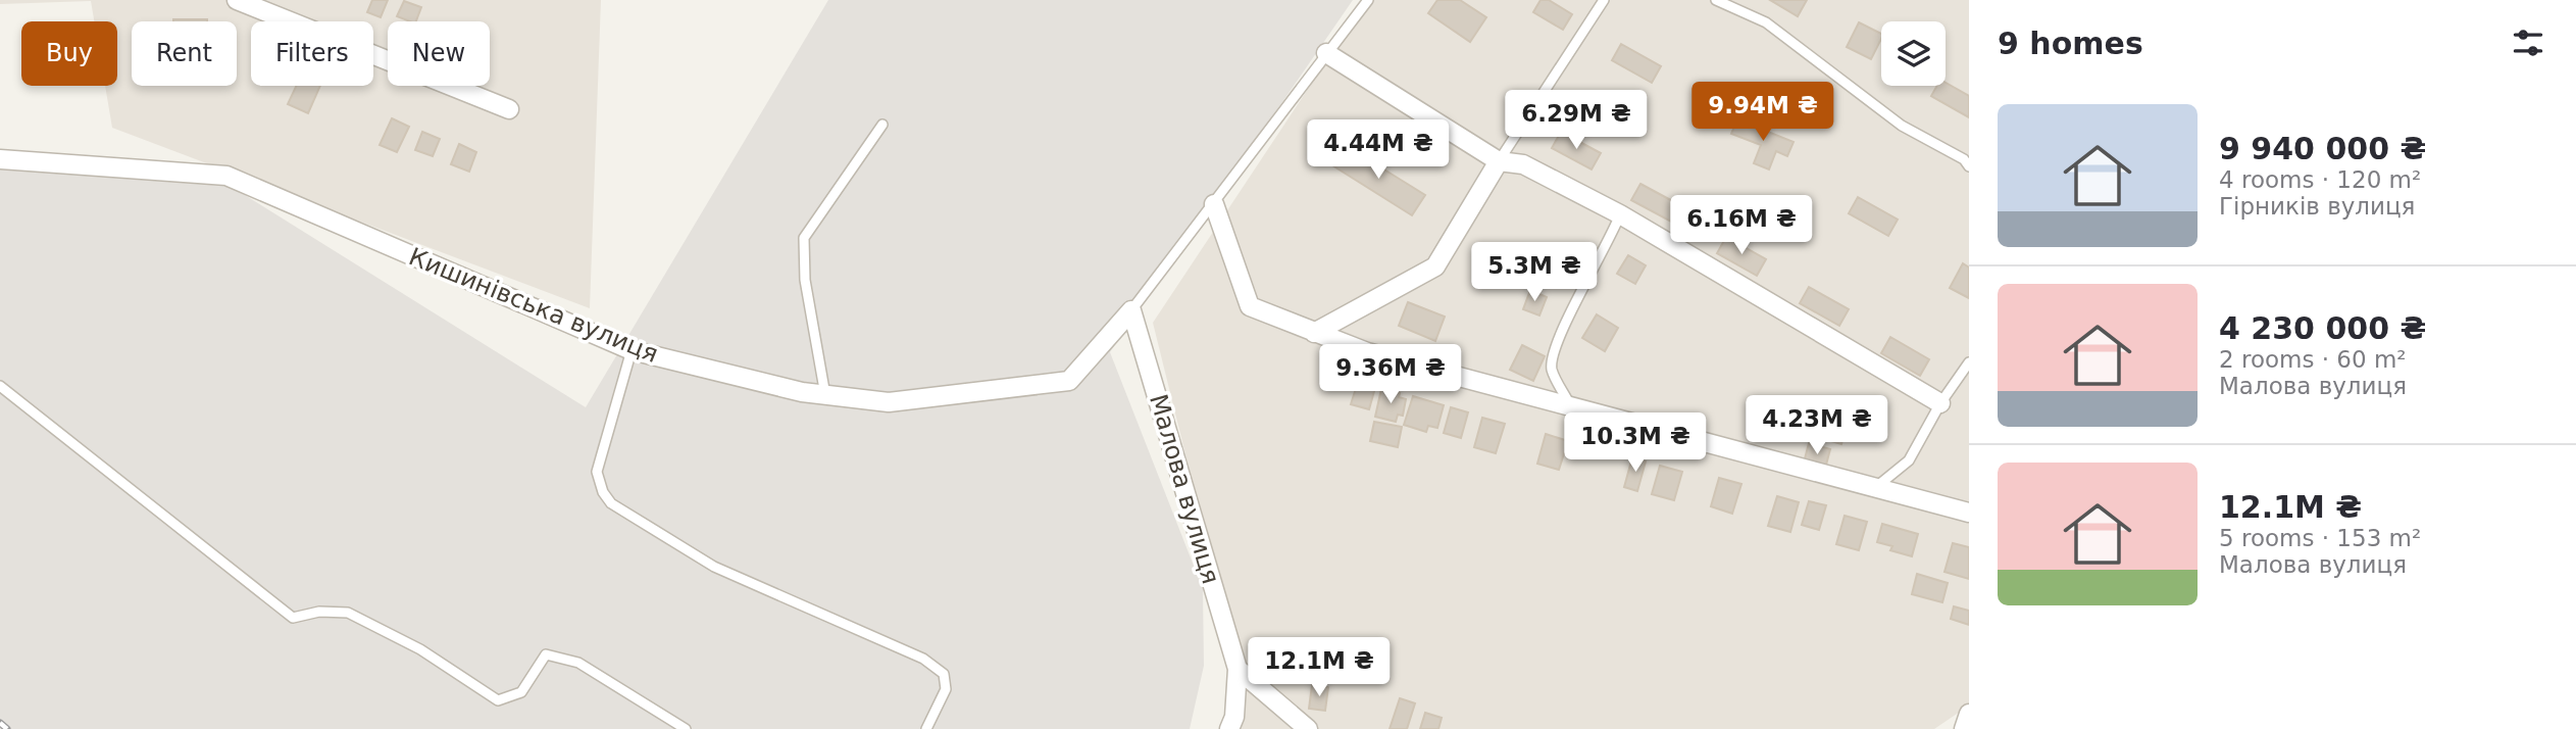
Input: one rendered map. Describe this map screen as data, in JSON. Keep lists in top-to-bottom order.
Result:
{
  "streets": {
    "street": ["Кишинівська вулиця", "Малова вулиця"]
  },
  "crossings": [
    ["Кишинівська вулиця", "Малова вулиця"]
  ],
  "page": {
    "heading": "9 homes",
    "chip": [
      "Buy",
      "Rent",
      "Filters",
      "New"
    ],
    "price": [
      "9.94M ₴",
      "6.29M ₴",
      "4.44M ₴",
      "6.16M ₴",
      "5.3M ₴",
      "9.36M ₴",
      "4.23M ₴",
      "10.3M ₴",
      "12.1M ₴"
    ],
    "list": [
      {
        "name": "9 940 000 ₴",
        "note": "4 rooms · 120 m² · Гірників вулиця"
      },
      {
        "name": "4 230 000 ₴",
        "note": "2 rooms · 60 m² · Малова вулиця"
      },
      {
        "name": "12.1M ₴",
        "note": "5 rooms · 153 m² · Малова вулиця"
      }
    ]
  }
}
